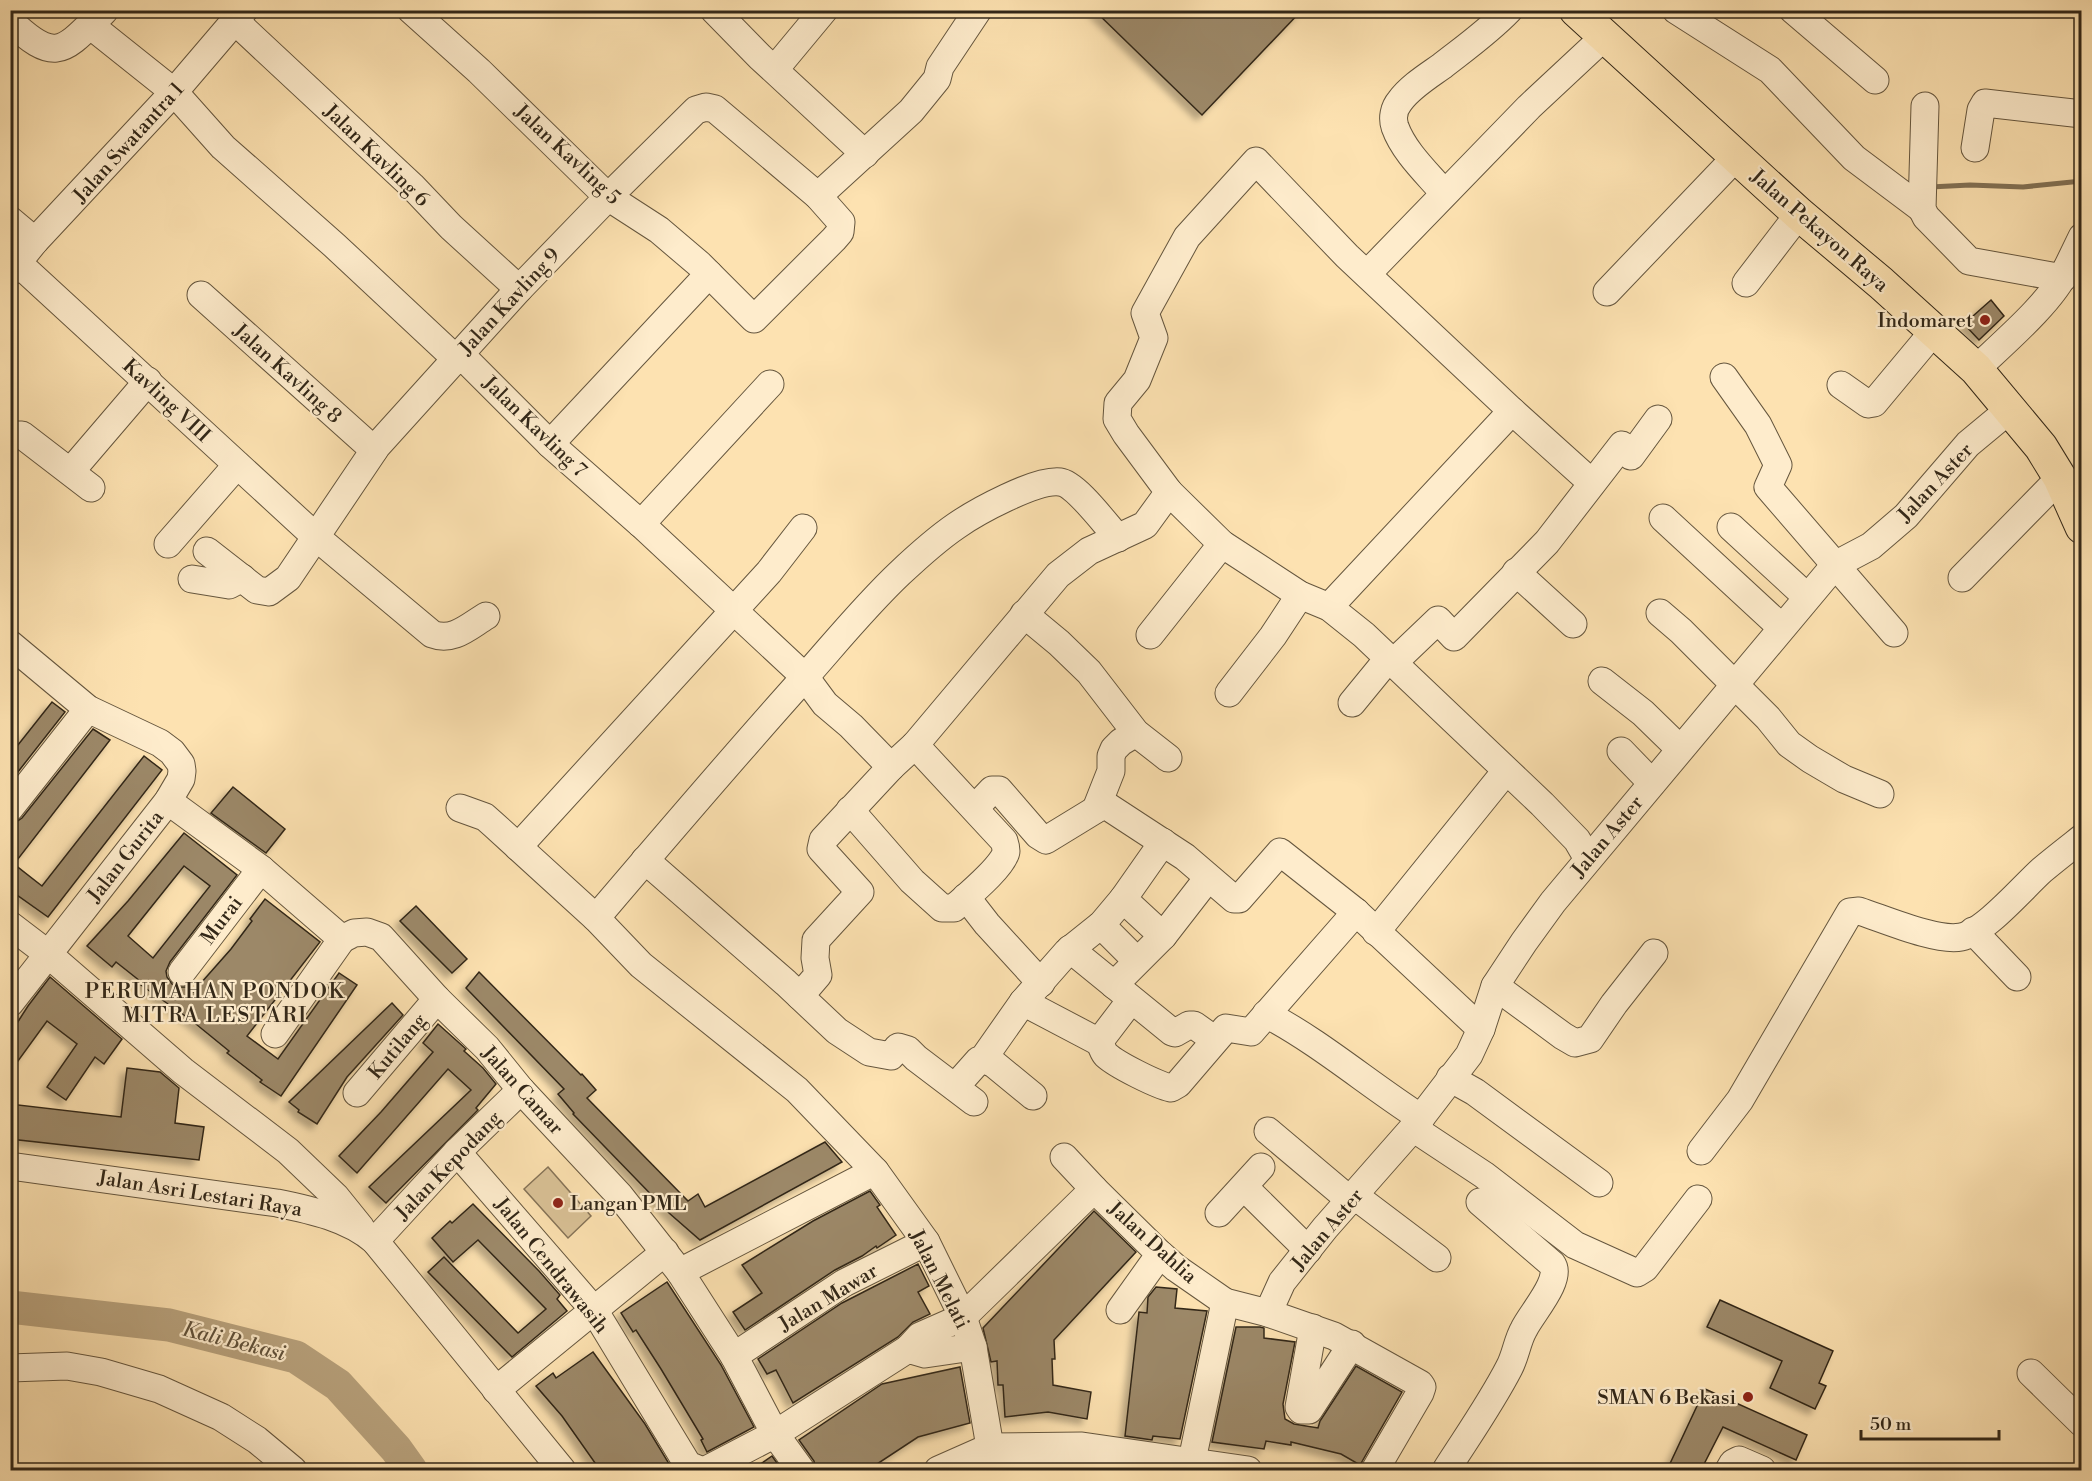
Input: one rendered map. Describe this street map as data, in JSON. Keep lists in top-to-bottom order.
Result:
{
  "streets": {
    "main road": ["Jalan Pekayon Raya"],
    "street": [
      "Jalan Swatantra 1",
      "Jalan Kavling 5",
      "Jalan Kavling 6",
      "Jalan Kavling 9",
      "Jalan Kavling 8",
      "Kavling VIII",
      "Jalan Kavling 7",
      "Jalan Aster",
      "Jalan Gurita",
      "Murai",
      "Kutilang",
      "Jalan Camar",
      "Jalan Kepodang",
      "Jalan Asri Lestari Raya",
      "Jalan Dahlia",
      "Jalan Cendrawasih",
      "Jalan Melati",
      "Jalan Mawar"
    ]
  },
  "crossings": [
    ["Jalan Swatantra 1", "Jalan Kavling 6"],
    ["Jalan Swatantra 1", "Kavling VIII"],
    ["Jalan Swatantra 1", "Jalan Kavling 7"],
    ["Jalan Kavling 5", "Jalan Kavling 9"],
    ["Jalan Kavling 6", "Jalan Kavling 9"],
    ["Jalan Pekayon Raya", "Jalan Aster"],
    ["Jalan Kavling 9", "Jalan Kavling 8"],
    ["Jalan Kavling 9", "Kavling VIII"],
    ["Jalan Kavling 9", "Jalan Kavling 7"],
    ["Jalan Aster", "Jalan Dahlia"],
    ["Kutilang", "Jalan Camar"],
    ["Jalan Camar", "Jalan Kepodang"],
    ["Jalan Camar", "Jalan Mawar"],
    ["Jalan Kepodang", "Jalan Asri Lestari Raya"],
    ["Jalan Kepodang", "Jalan Cendrawasih"],
    ["Jalan Dahlia", "Jalan Melati"],
    ["Jalan Melati", "Jalan Mawar"]
  ],
  "districts": ["PERUMAHAN PONDOK MITRA LESTARI"],
  "water": ["Kali Bekasi"],
  "places": ["Indomaret", "Langan PML", "SMAN 6 Bekasi"],
  "scale_bar": "50 m"
}
